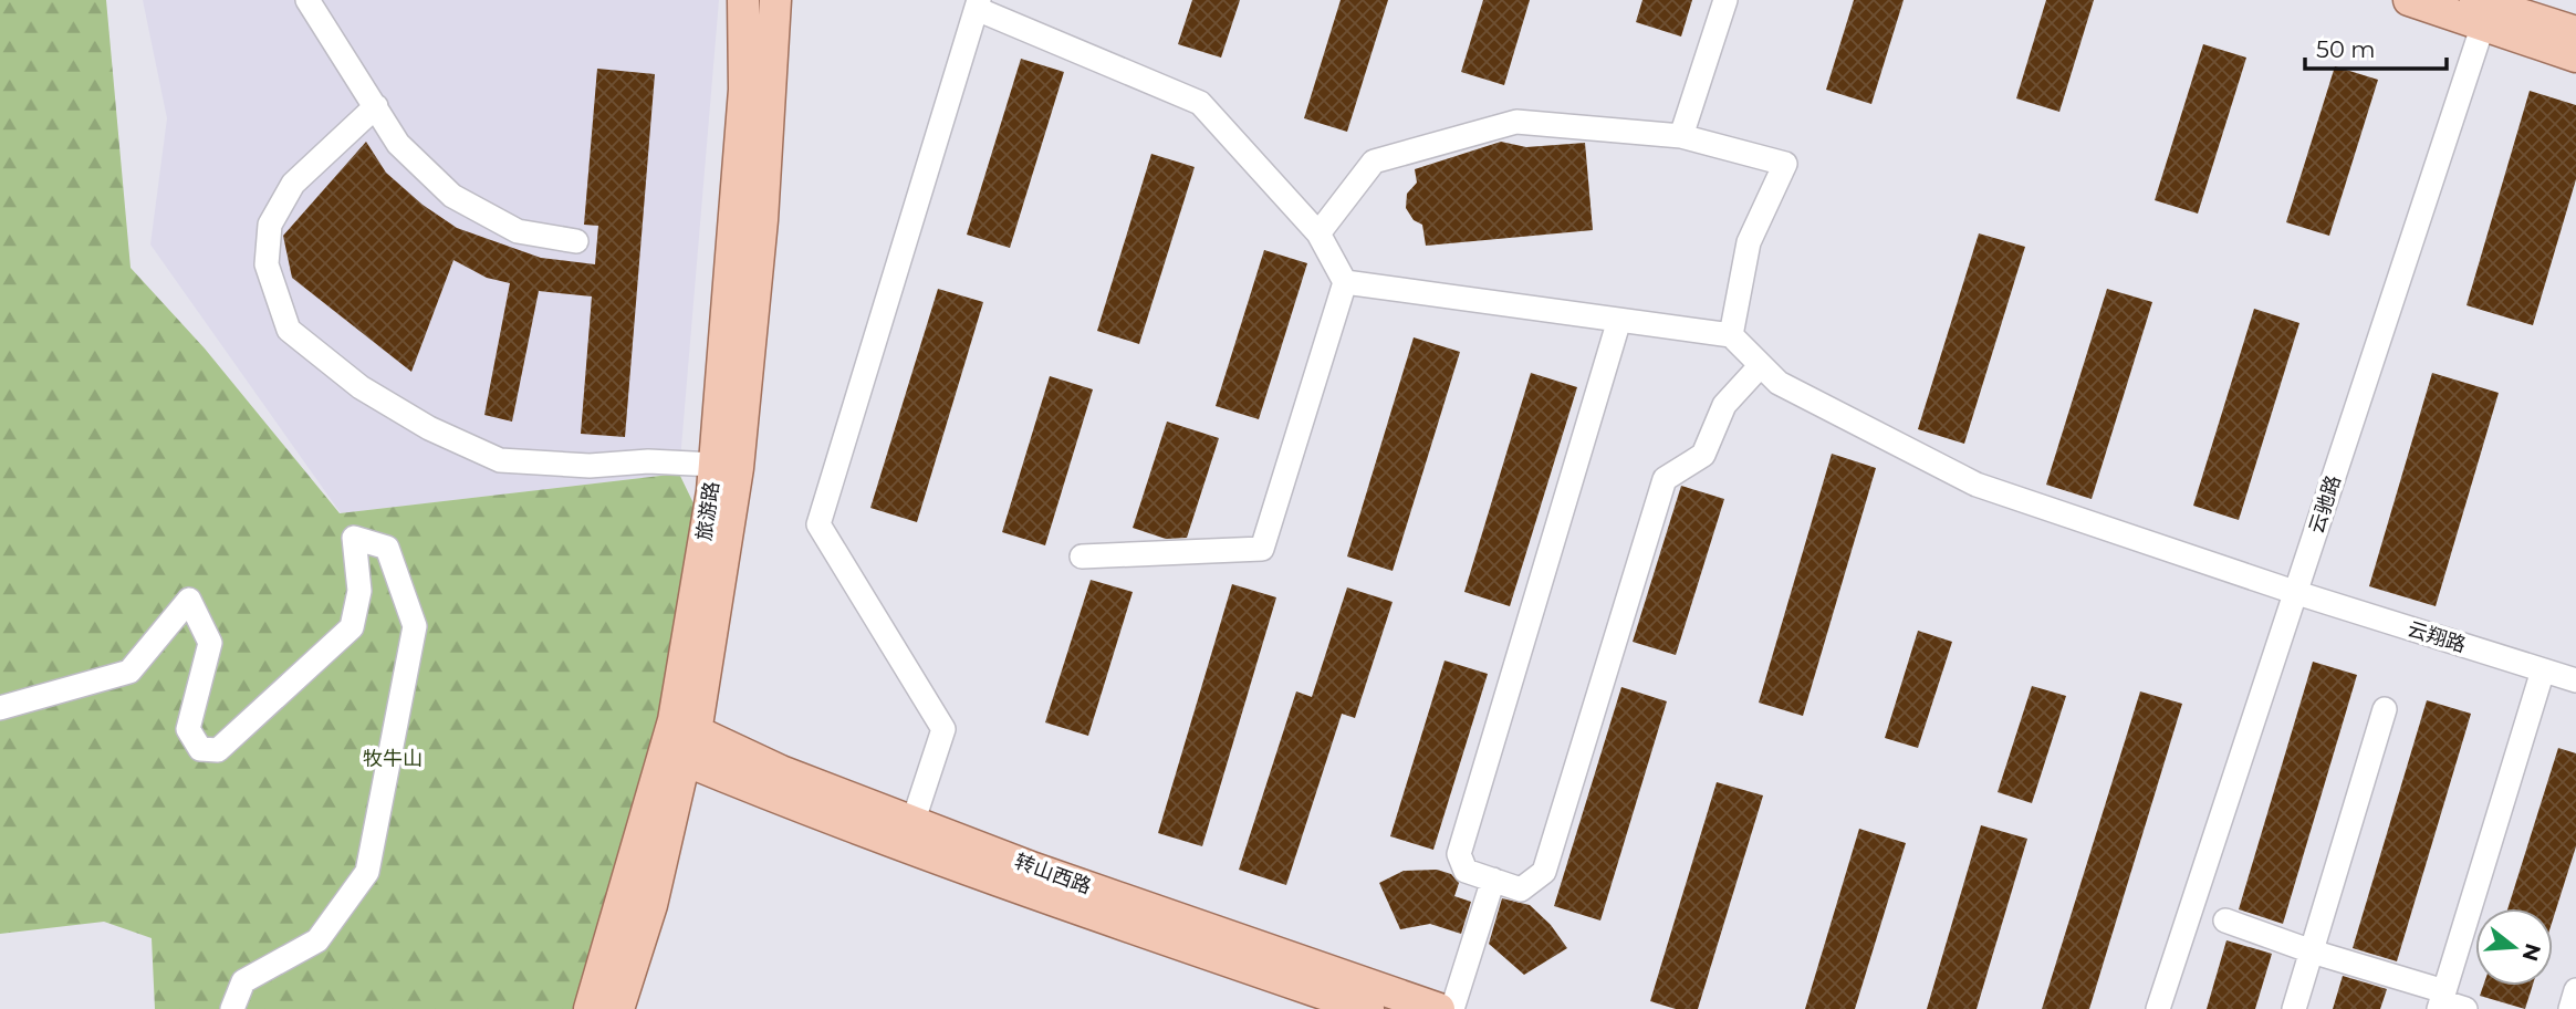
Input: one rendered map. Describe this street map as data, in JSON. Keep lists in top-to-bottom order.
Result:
{
  "streets": {
    "main road": ["旅游路", "转山西路"],
    "street": ["云驰路", "云翔路"]
  },
  "crossings": [
    ["云驰路", "云翔路"],
    ["旅游路", "转山西路"]
  ],
  "parks": ["牧牛山"],
  "scale_bar": "50 m",
  "north": "right"
}
